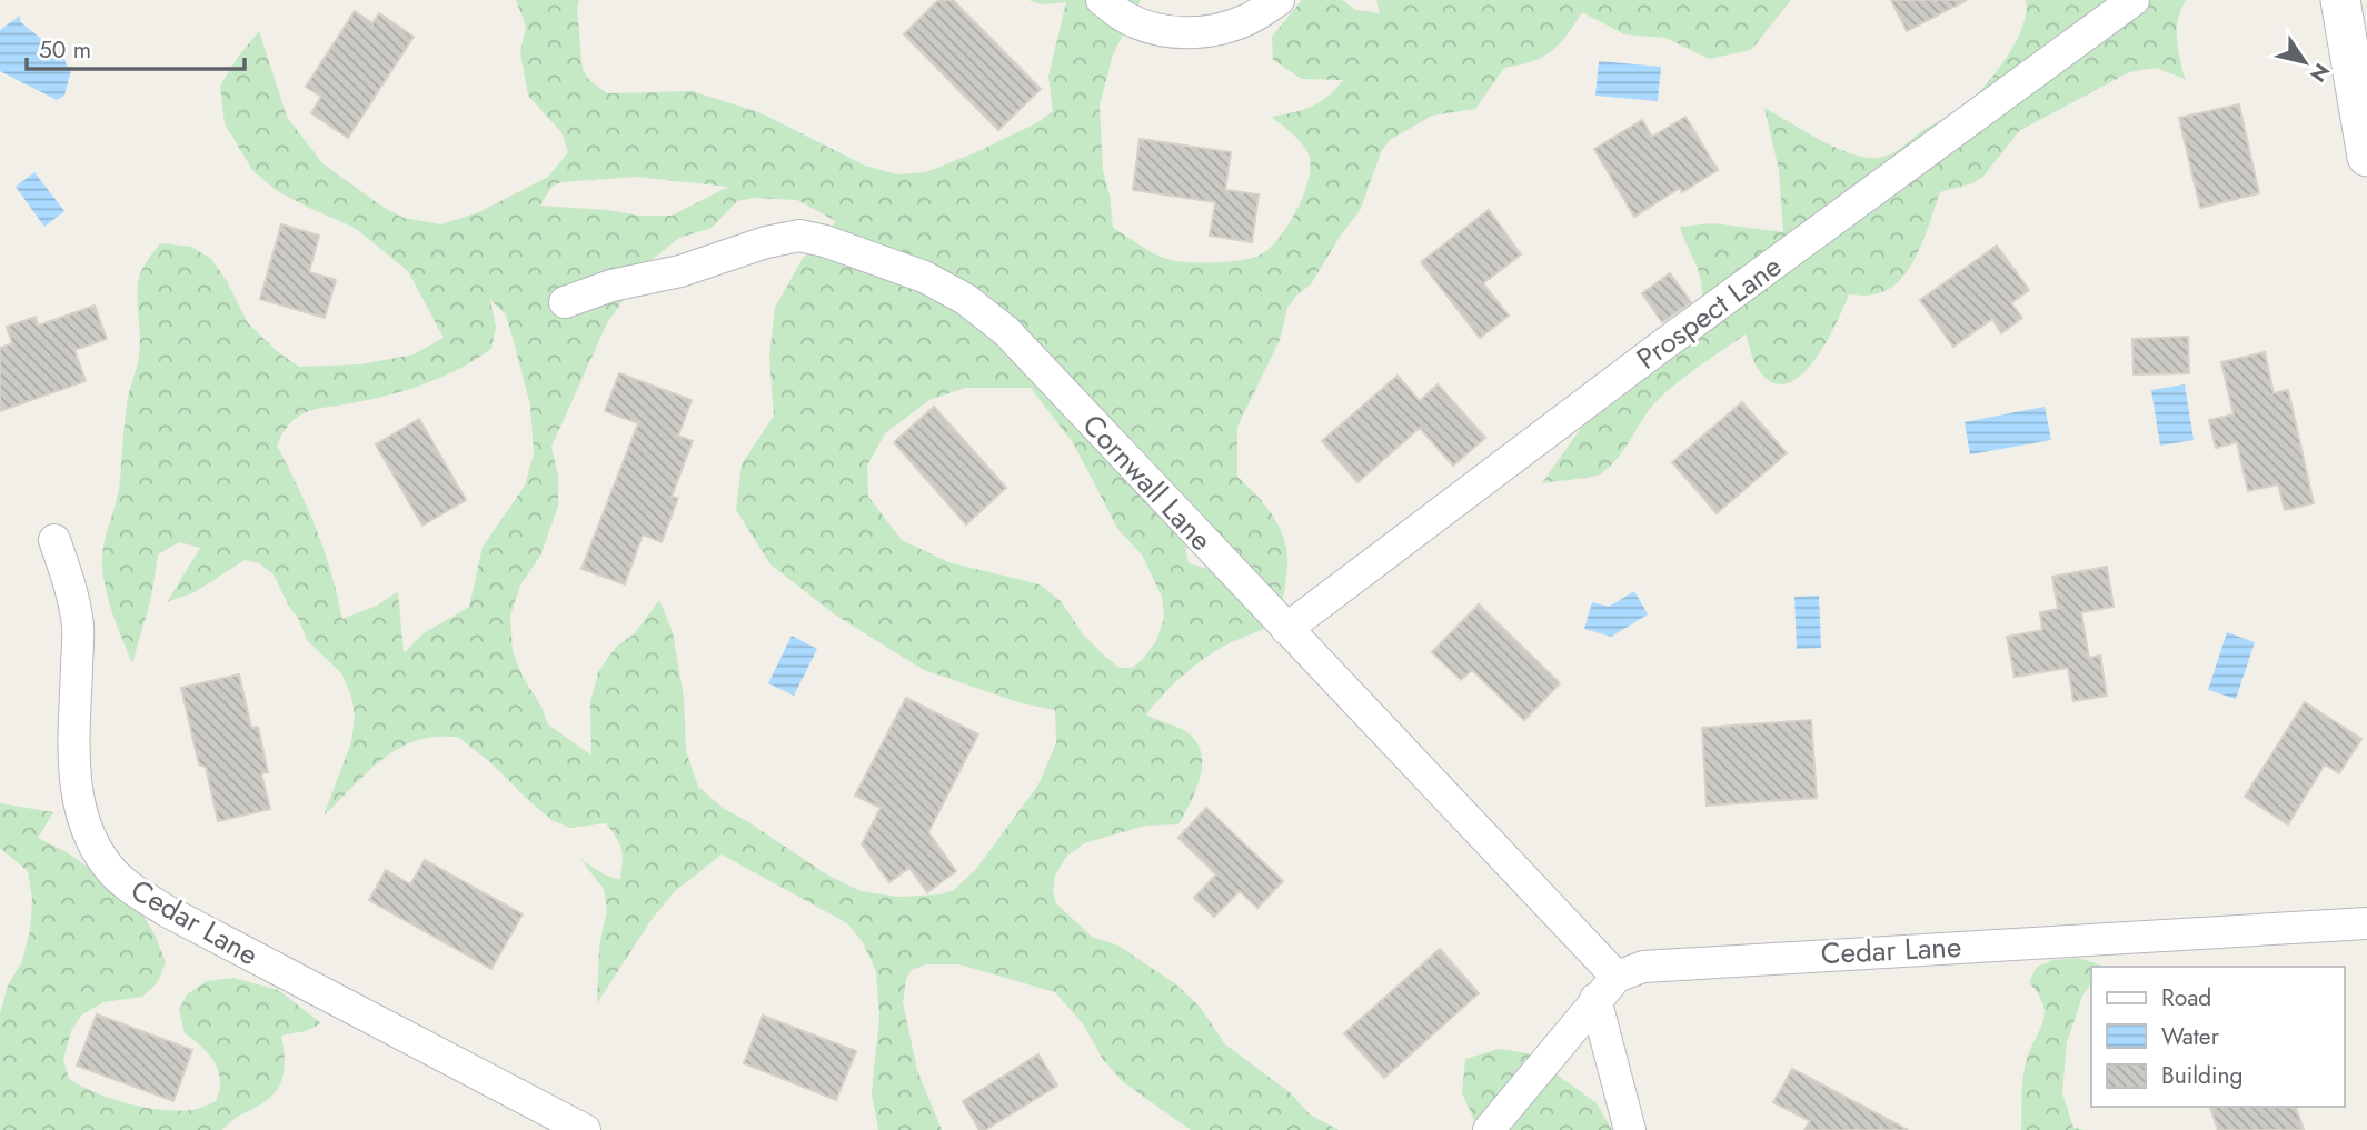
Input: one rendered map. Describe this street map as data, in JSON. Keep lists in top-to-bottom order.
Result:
{
  "streets": {
    "street": ["Prospect Lane", "Cornwall Lane", "Cedar Lane"]
  },
  "crossings": [
    ["Prospect Lane", "Cornwall Lane"],
    ["Cornwall Lane", "Cedar Lane"]
  ],
  "legend": ["Road", "Water", "Building"],
  "scale_bar": "50 m",
  "north": "bottom right"
}
